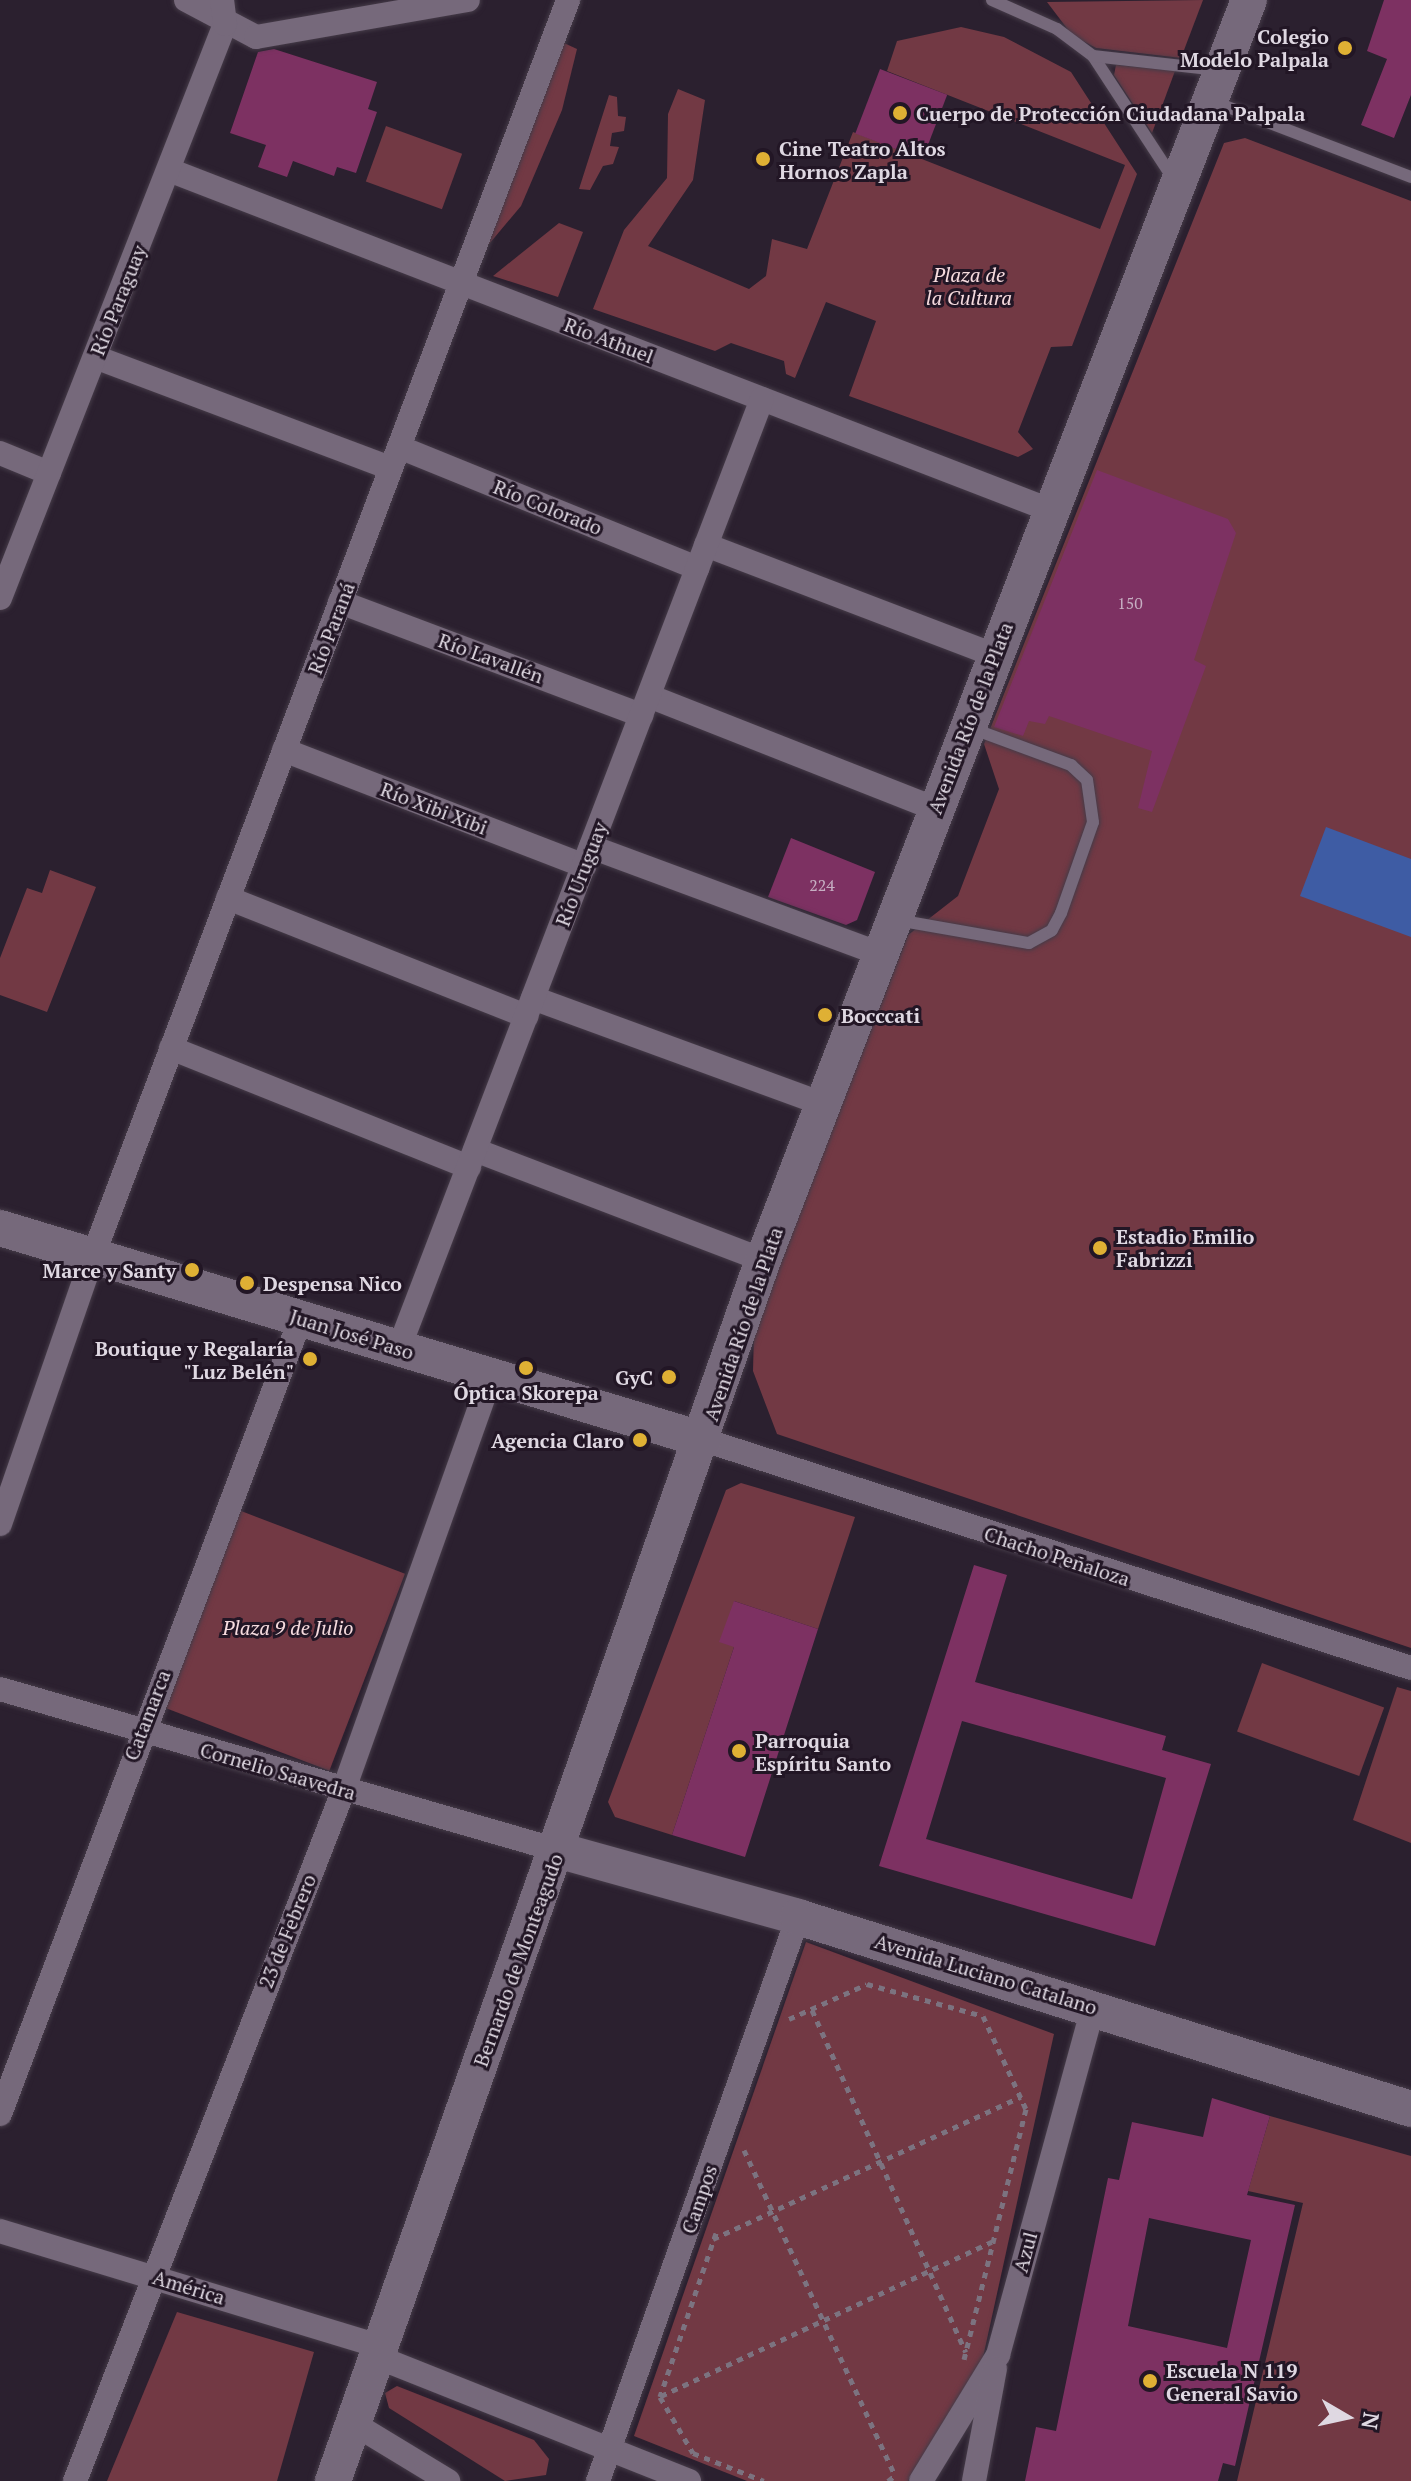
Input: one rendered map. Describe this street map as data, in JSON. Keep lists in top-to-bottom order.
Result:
{
  "streets": {
    "main road": [
      "Avenida Río de la Plata",
      "Juan José Paso",
      "Bernardo de Monteagudo",
      "Avenida Luciano Catalano"
    ],
    "street": [
      "Río Paraguay",
      "Río Athuel",
      "Río Colorado",
      "Río Paraná",
      "Río Lavallén",
      "Río Xibi Xibi",
      "Río Uruguay",
      "Chacho Peñaloza",
      "Catamarca",
      "Cornelio Saavedra",
      "23 de Febrero",
      "Campos",
      "Azul",
      "América"
    ]
  },
  "crossings": [
    ["Río Paraguay", "Río Athuel"],
    ["Río Paraguay", "Río Colorado"],
    ["Río Athuel", "Río Paraná"],
    ["Río Athuel", "Avenida Río de la Plata"],
    ["Río Athuel", "Río Uruguay"],
    ["Río Colorado", "Río Paraná"],
    ["Río Colorado", "Río Uruguay"],
    ["Río Paraná", "Río Lavallén"],
    ["Río Paraná", "Río Xibi Xibi"],
    ["Río Paraná", "Juan José Paso"],
    ["Río Lavallén", "Avenida Río de la Plata"],
    ["Río Lavallén", "Río Uruguay"],
    ["Avenida Río de la Plata", "Río Xibi Xibi"],
    ["Avenida Río de la Plata", "Juan José Paso"],
    ["Avenida Río de la Plata", "Chacho Peñaloza"],
    ["Avenida Río de la Plata", "Bernardo de Monteagudo"],
    ["Río Xibi Xibi", "Río Uruguay"],
    ["Río Uruguay", "Juan José Paso"],
    ["Juan José Paso", "Chacho Peñaloza"],
    ["Juan José Paso", "Catamarca"],
    ["Juan José Paso", "23 de Febrero"],
    ["Juan José Paso", "Bernardo de Monteagudo"],
    ["Chacho Peñaloza", "Bernardo de Monteagudo"],
    ["Catamarca", "Cornelio Saavedra"],
    ["Cornelio Saavedra", "23 de Febrero"],
    ["Cornelio Saavedra", "Bernardo de Monteagudo"],
    ["Cornelio Saavedra", "Avenida Luciano Catalano"],
    ["23 de Febrero", "América"],
    ["Bernardo de Monteagudo", "Avenida Luciano Catalano"],
    ["Bernardo de Monteagudo", "América"],
    ["Avenida Luciano Catalano", "Campos"],
    ["Avenida Luciano Catalano", "Azul"],
    ["Campos", "América"]
  ],
  "parks": ["Plaza de la Cultura", "Plaza 9 de Julio"],
  "places": [
    "Colegio Modelo Palpala",
    "Cuerpo de Protección Ciudadana Palpala",
    "Cine Teatro Altos Hornos Zapla",
    "Bocccati",
    "Estadio Emilio Fabrizzi",
    "Marce y Santy",
    "Despensa Nico",
    "Boutique y Regalaría \"Luz Belén\"",
    "Óptica Skorepa",
    "GyC",
    "Agencia Claro",
    "Parroquia Espíritu Santo",
    "Escuela N 119 General Savio"
  ],
  "house_numbers": ["150", "224"],
  "north": "right"
}
